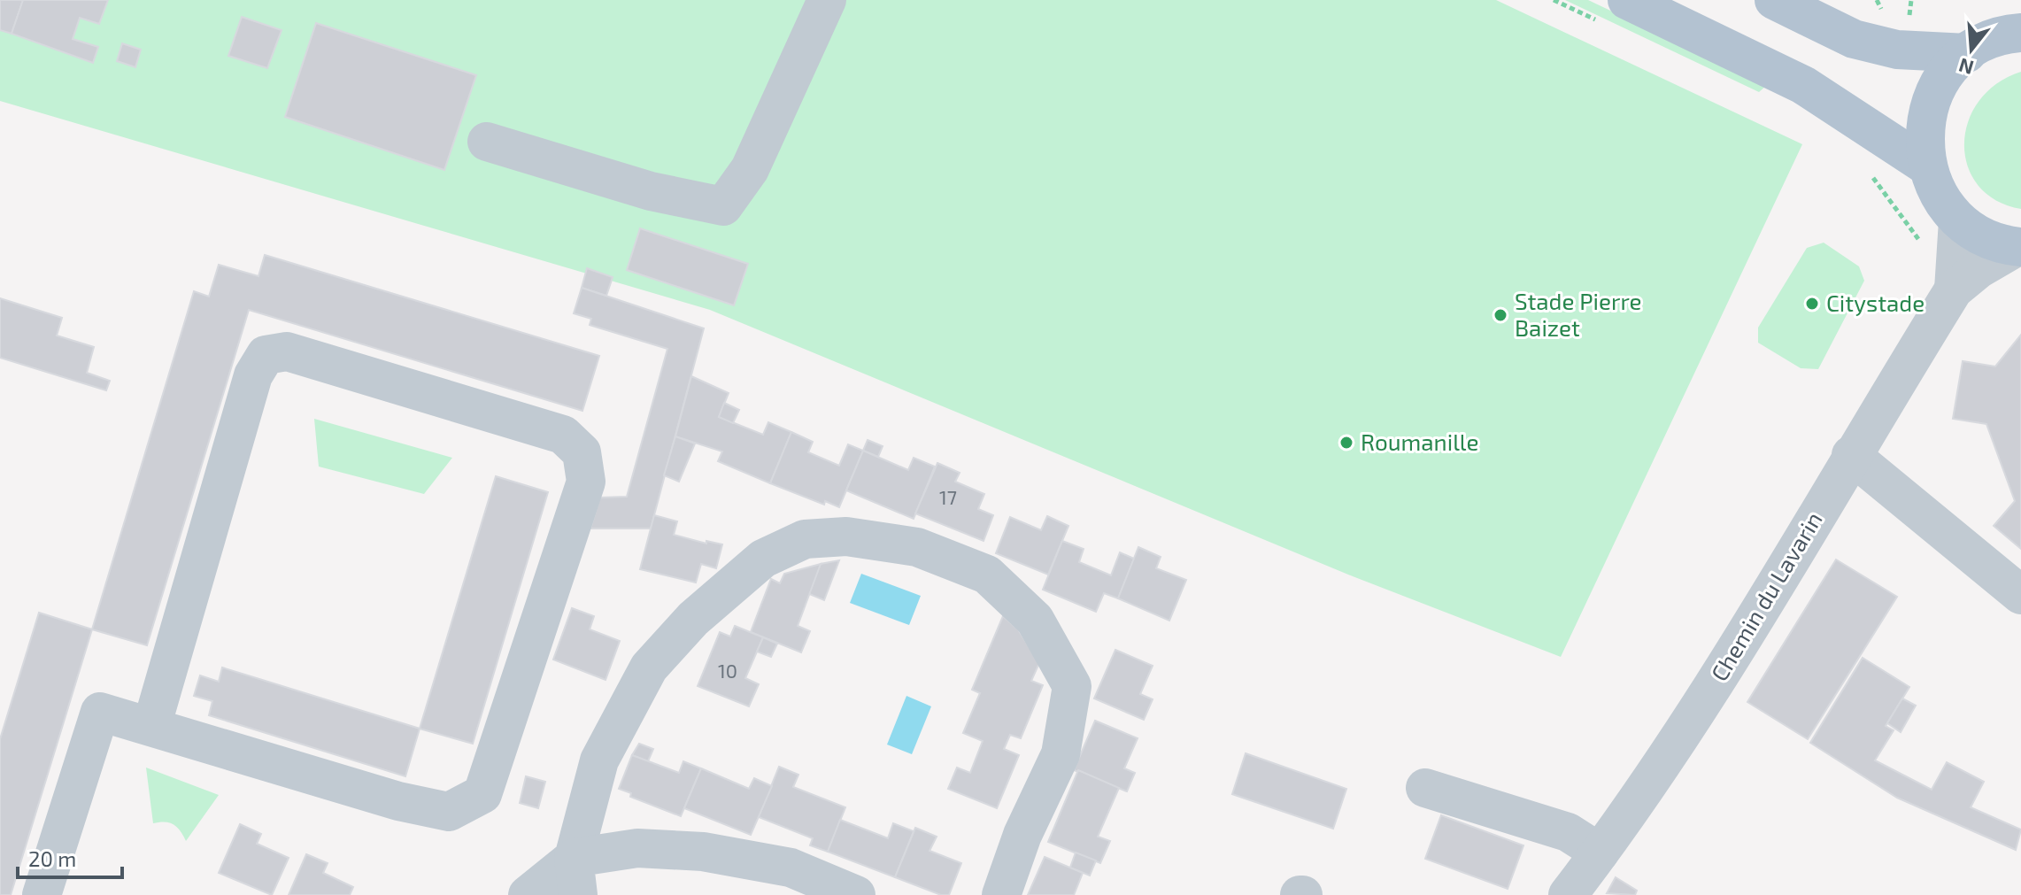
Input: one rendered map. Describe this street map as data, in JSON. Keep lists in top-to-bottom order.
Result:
{
  "streets": {
    "street": ["Chemin du Lavarin"]
  },
  "places": ["Citystade", "Stade Pierre Baizet", "Roumanille"],
  "house_numbers": ["17", "10"],
  "scale_bar": "20 m",
  "north": "bottom"
}
